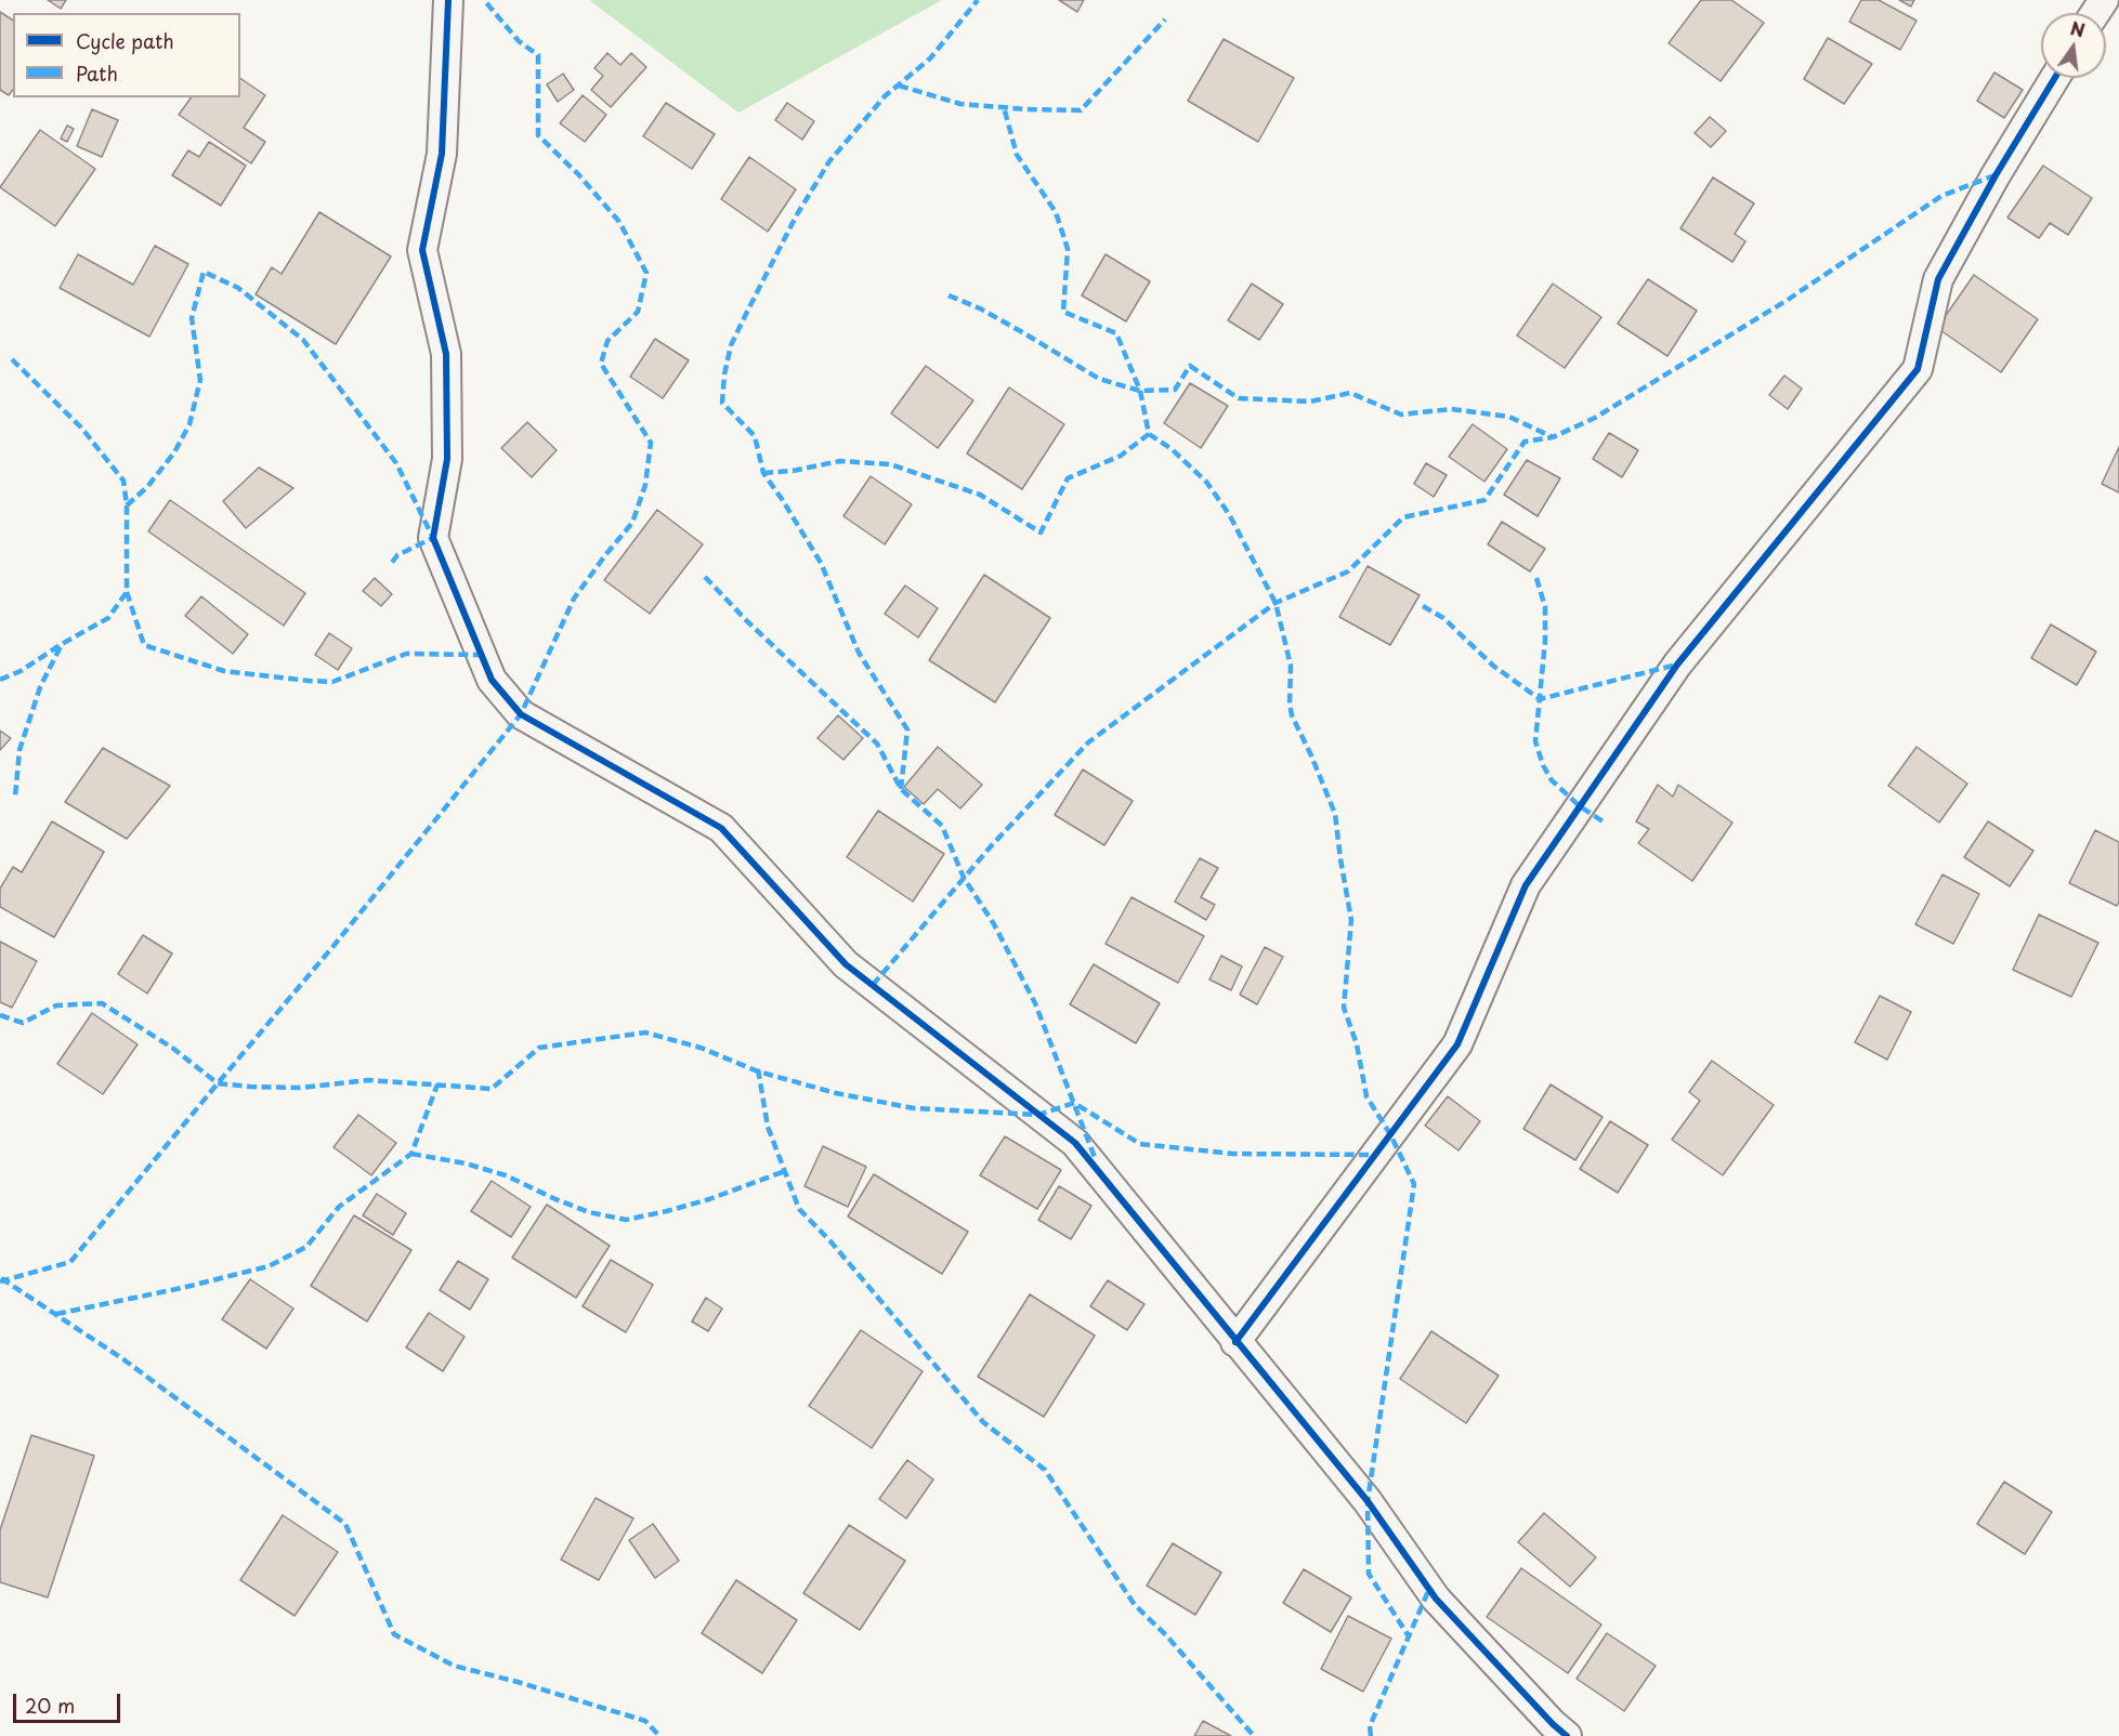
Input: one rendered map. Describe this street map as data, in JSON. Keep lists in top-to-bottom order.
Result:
{
  "legend": ["Cycle path", "Path"],
  "scale_bar": "20 m",
  "north": "top"
}
